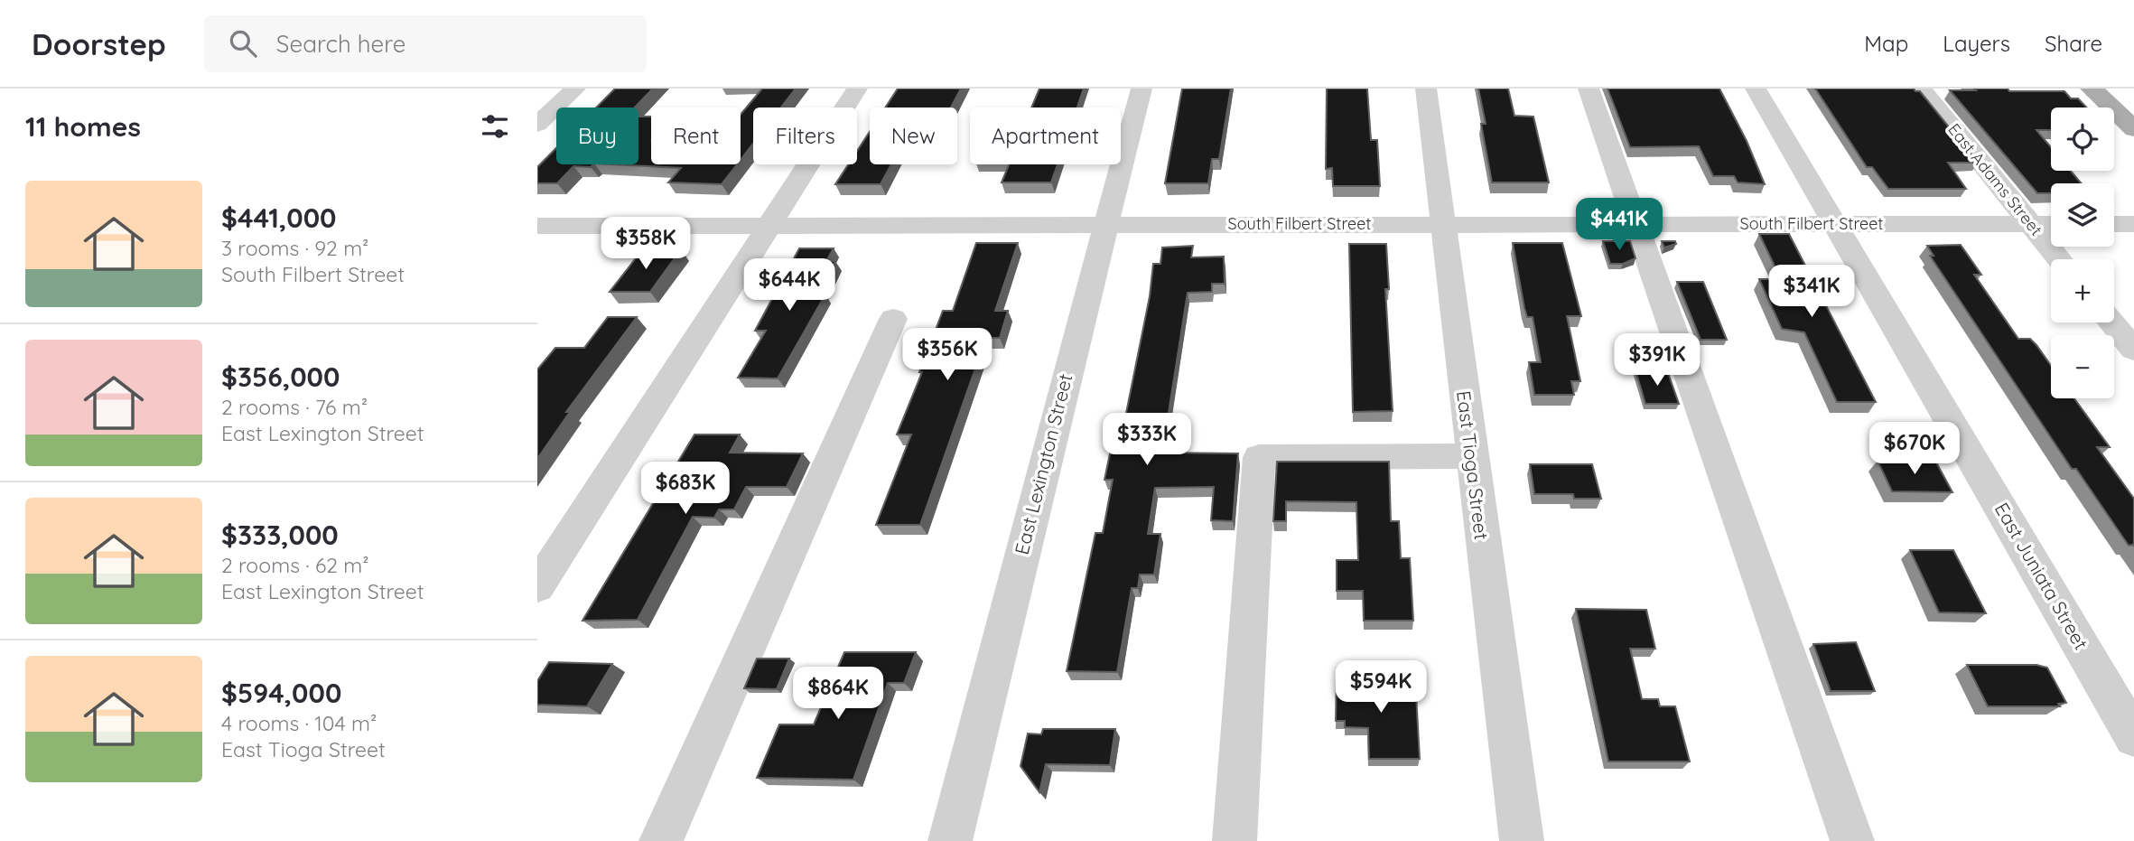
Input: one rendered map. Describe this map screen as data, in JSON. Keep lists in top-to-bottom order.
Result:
{
  "streets": {
    "street": [
      "East Adams Street",
      "South Filbert Street",
      "East Lexington Street",
      "East Tioga Street",
      "East Juniata Street"
    ]
  },
  "crossings": [
    ["East Adams Street", "South Filbert Street"],
    ["South Filbert Street", "East Lexington Street"],
    ["South Filbert Street", "East Tioga Street"],
    ["South Filbert Street", "East Juniata Street"]
  ],
  "page": {
    "header": "Doorstep",
    "search": "Search here",
    "nav": ["Map", "Layers", "Share"],
    "heading": "11 homes",
    "map_buttons": ["+", "−"],
    "chip": [
      "Buy",
      "Rent",
      "Filters",
      "New",
      "Apartment"
    ],
    "list": [
      {
        "name": "$441,000",
        "note": "3 rooms · 92 m² · South Filbert Street"
      },
      {
        "name": "$356,000",
        "note": "2 rooms · 76 m² · East Lexington Street"
      },
      {
        "name": "$333,000",
        "note": "2 rooms · 62 m² · East Lexington Street"
      },
      {
        "name": "$594,000",
        "note": "4 rooms · 104 m² · East Tioga Street"
      }
    ],
    "price": [
      "$441K",
      "$358K",
      "$644K",
      "$341K",
      "$356K",
      "$391K",
      "$333K",
      "$670K",
      "$683K",
      "$594K",
      "$864K"
    ]
  }
}
